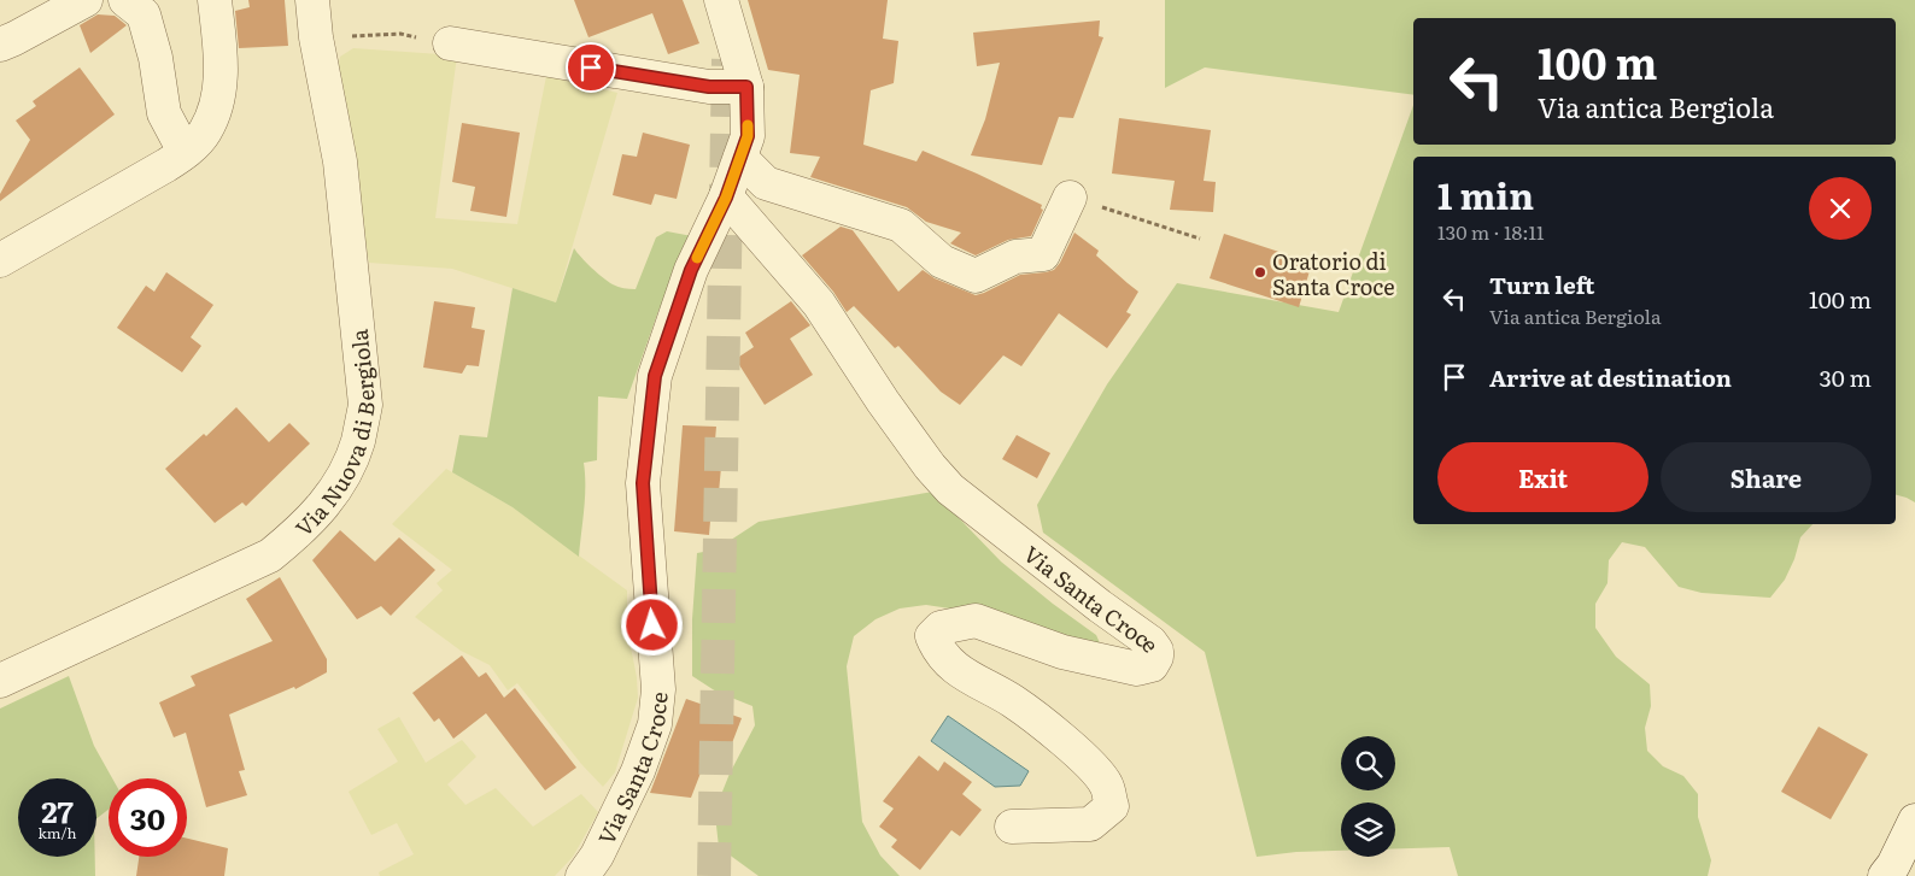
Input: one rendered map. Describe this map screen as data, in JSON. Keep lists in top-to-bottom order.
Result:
{
  "streets": {
    "street": ["Via Nuova di Bergiola", "Via Santa Croce"]
  },
  "places": ["Oratorio di Santa Croce"],
  "page": {
    "turn": ["100 m", "Via antica Bergiola"],
    "heading": ["1 min", "130 m · 18:11"],
    "list": [
      {
        "name": "Turn left",
        "note": "Via antica Bergiola",
        "value": "100 m"
      },
      {
        "name": "Arrive at destination",
        "value": "30 m"
      }
    ],
    "buttons": ["Exit", "Share"],
    "speed": "27 km/h",
    "limit": "30"
  }
}
